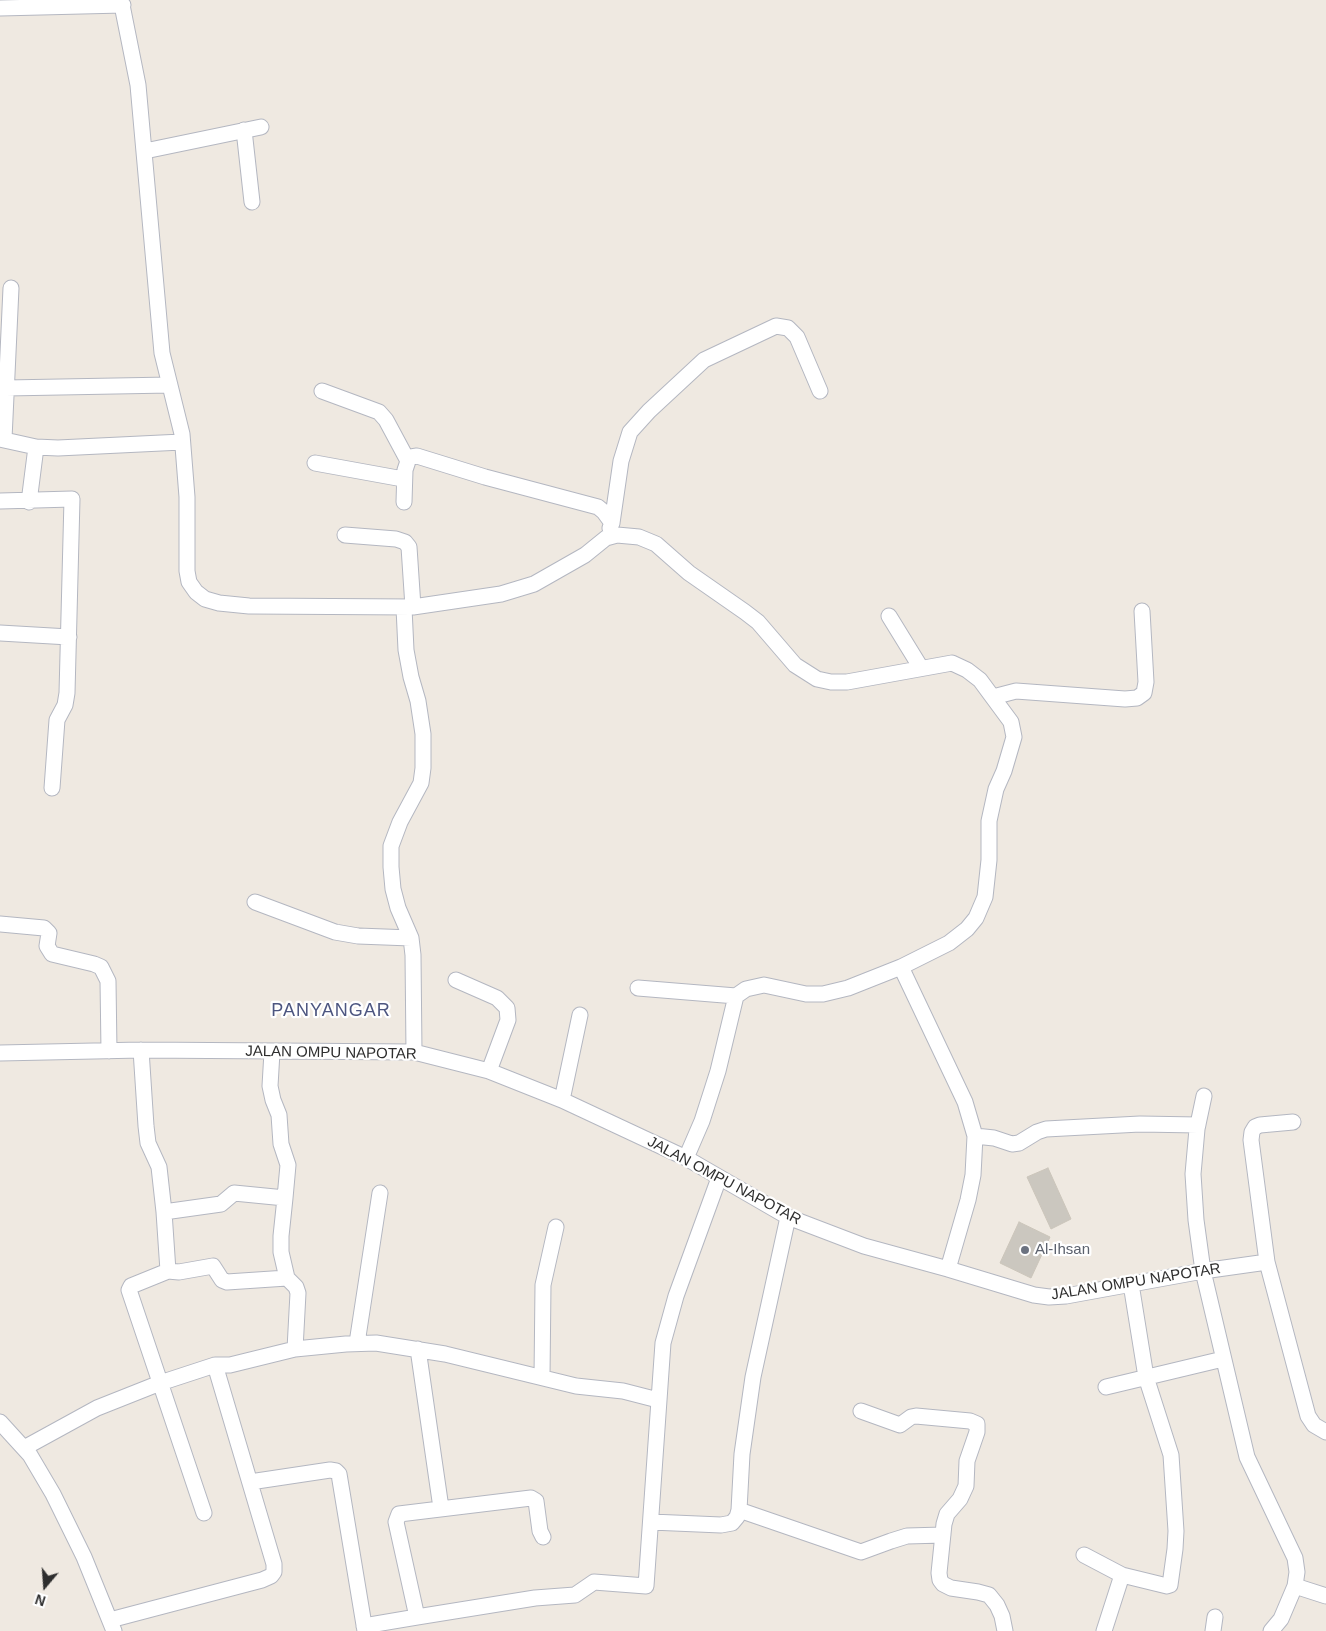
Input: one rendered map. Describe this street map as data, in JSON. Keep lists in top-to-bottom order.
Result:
{
  "streets": {
    "street": ["JALAN OMPU NAPOTAR"]
  },
  "districts": ["PANYANGAR"],
  "places": ["Al-Ihsan"],
  "north": "bottom"
}
